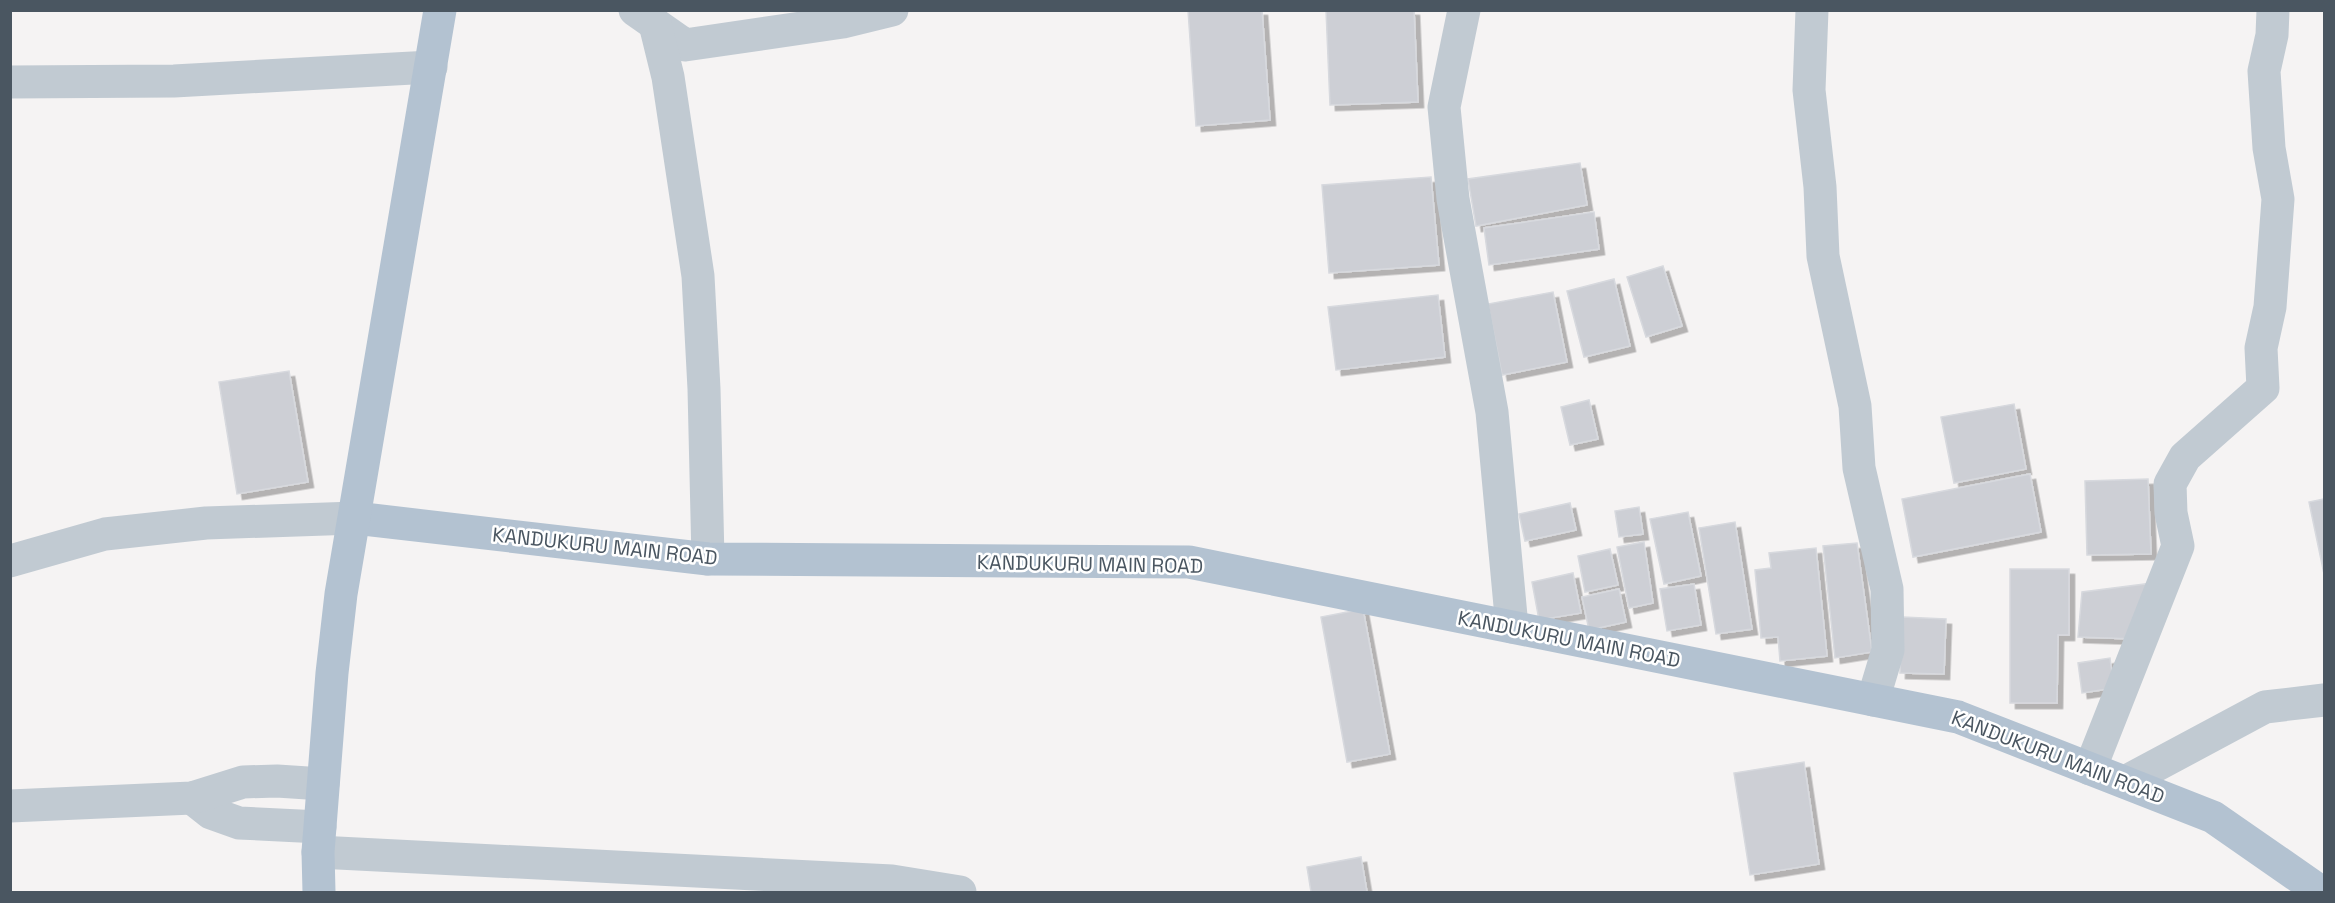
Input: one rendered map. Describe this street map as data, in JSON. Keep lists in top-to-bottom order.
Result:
{
  "streets": {
    "main road": ["KANDUKURU MAIN ROAD"]
  }
}
